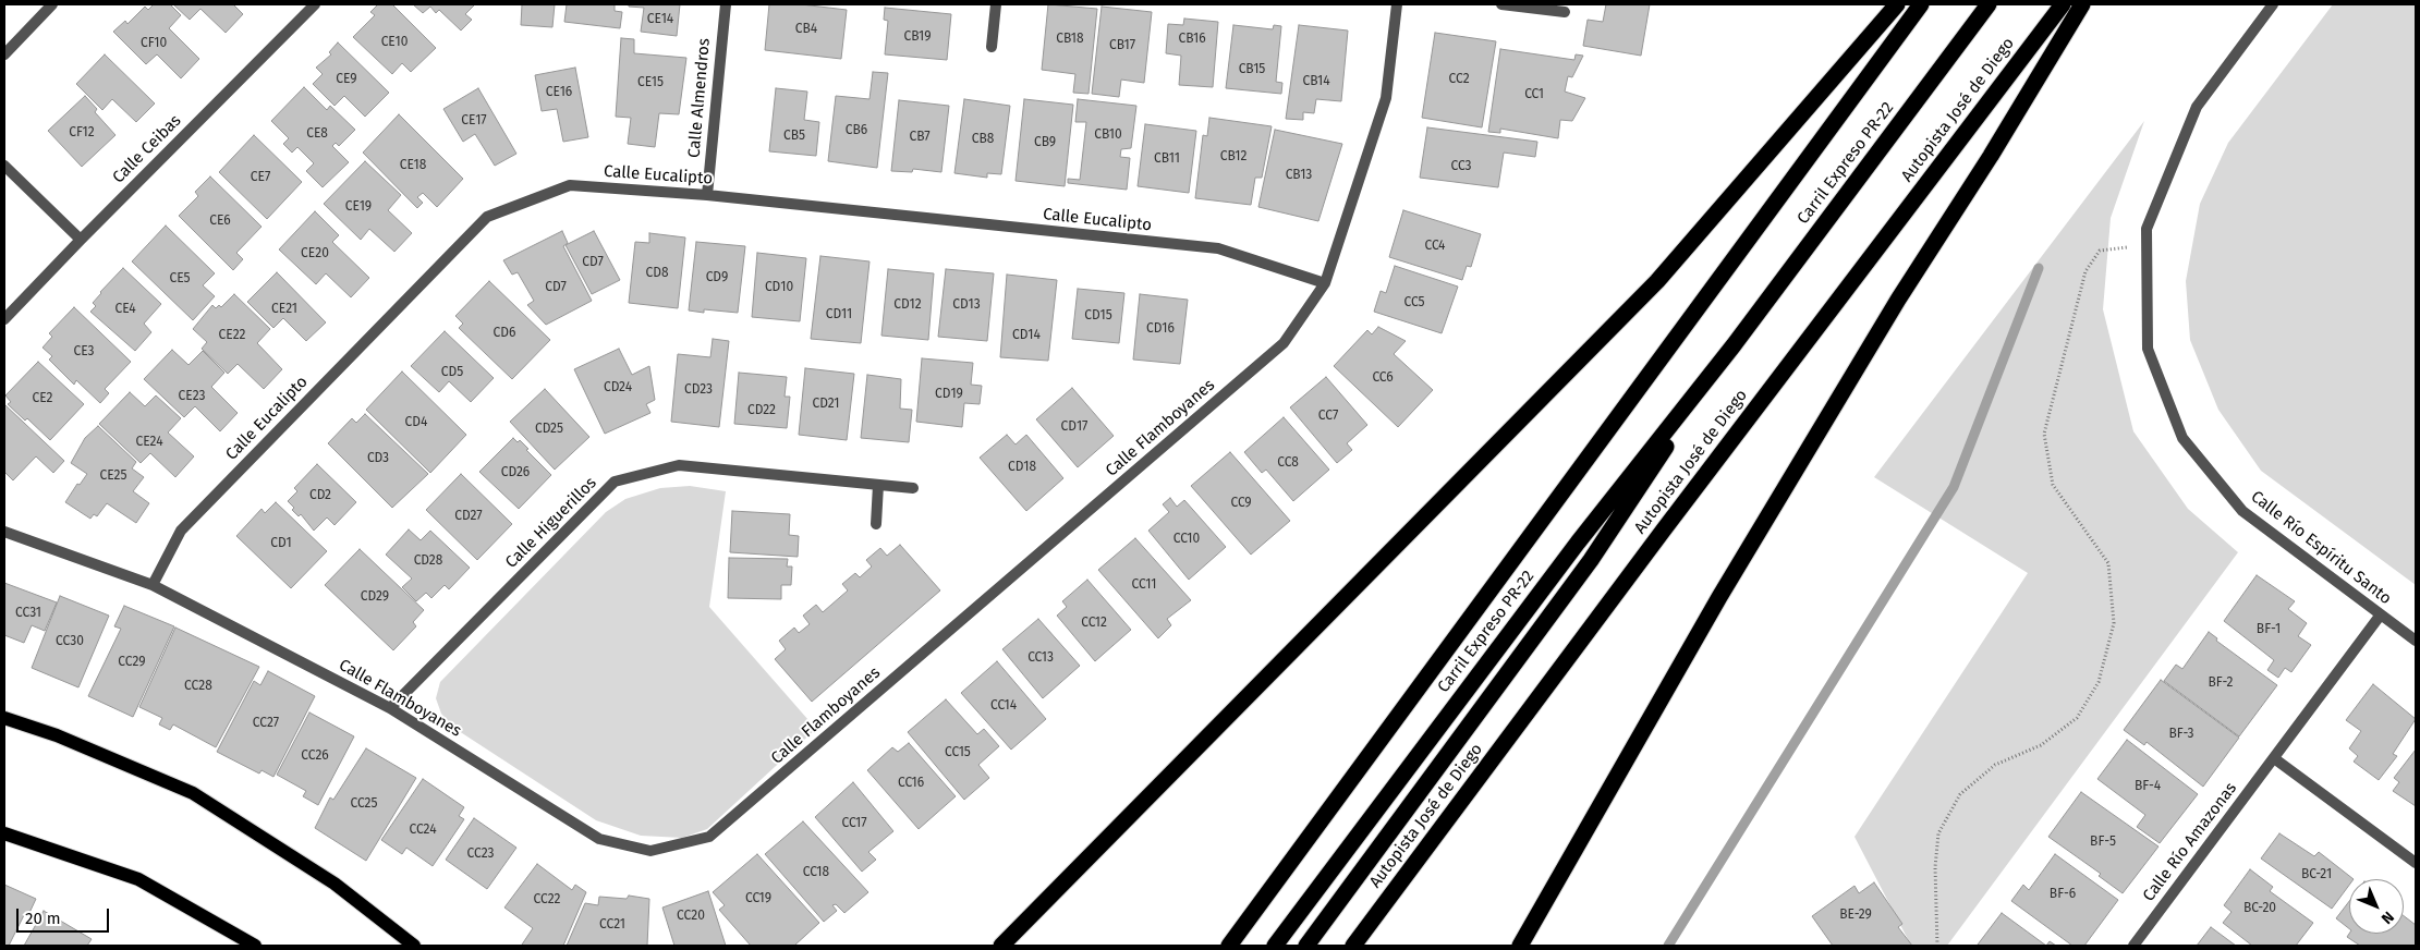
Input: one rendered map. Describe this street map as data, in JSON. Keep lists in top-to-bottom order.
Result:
{
  "streets": {
    "highway": ["Autopista José de Diego", "Carril Expreso PR-22"],
    "street": [
      "Calle Almendros",
      "Calle Ceibas",
      "Calle Eucalipto",
      "Calle Flamboyanes",
      "Calle Higuerillos",
      "Calle Río Espíritu Santo",
      "Calle Río Amazonas"
    ]
  },
  "crossings": [
    ["Calle Almendros", "Calle Eucalipto"],
    ["Calle Eucalipto", "Calle Flamboyanes"],
    ["Calle Flamboyanes", "Calle Higuerillos"],
    ["Calle Río Espíritu Santo", "Calle Río Amazonas"]
  ],
  "house_numbers": [
    "CE14",
    "CB4",
    "CB19",
    "CB18",
    "CB16",
    "CE10",
    "CF10",
    "CB17",
    "CB15",
    "CE9",
    "CC2",
    "CB14",
    "CE15",
    "CE16",
    "CC1",
    "CE17",
    "CB6",
    "CF12",
    "CE8",
    "CB10",
    "CB5",
    "CB7",
    "CB8",
    "CB9",
    "CB12",
    "CB11",
    "CE18",
    "CC3",
    "CB13",
    "CE7",
    "CE19",
    "CE6",
    "CC4",
    "CE20",
    "CD7",
    "CD8",
    "CD9",
    "CE5",
    "CD7",
    "CD10",
    "CC5",
    "CD12",
    "CD13",
    "CE4",
    "CE21",
    "CD11",
    "CD15",
    "CD16",
    "CD6",
    "CE22",
    "CD14",
    "CE3",
    "CD5",
    "CC6",
    "CD24",
    "CD23",
    "CD19",
    "CE23",
    "CE2",
    "CD21",
    "CD22",
    "CC7",
    "CD4",
    "CD17",
    "CD25",
    "CE24",
    "CD3",
    "CC8",
    "CD18",
    "CD26",
    "CE25",
    "CD2",
    "CC9",
    "CD27",
    "CC10",
    "CD1",
    "CD28",
    "CC11",
    "CD29",
    "CC31",
    "CC12",
    "BF-1",
    "CC30",
    "CC13",
    "CC29",
    "BF-2",
    "CC28",
    "CC14",
    "CC27",
    "BF-3",
    "CC15",
    "CC26",
    "CC16",
    "BF-4",
    "CC25",
    "CC17",
    "CC24",
    "BF-5",
    "CC23",
    "CC18",
    "BC-21",
    "BF-6",
    "CC19",
    "CC22",
    "BC-20",
    "BE-29",
    "CC20",
    "CC21"
  ],
  "scale_bar": "20 m",
  "north": "bottom right"
}
